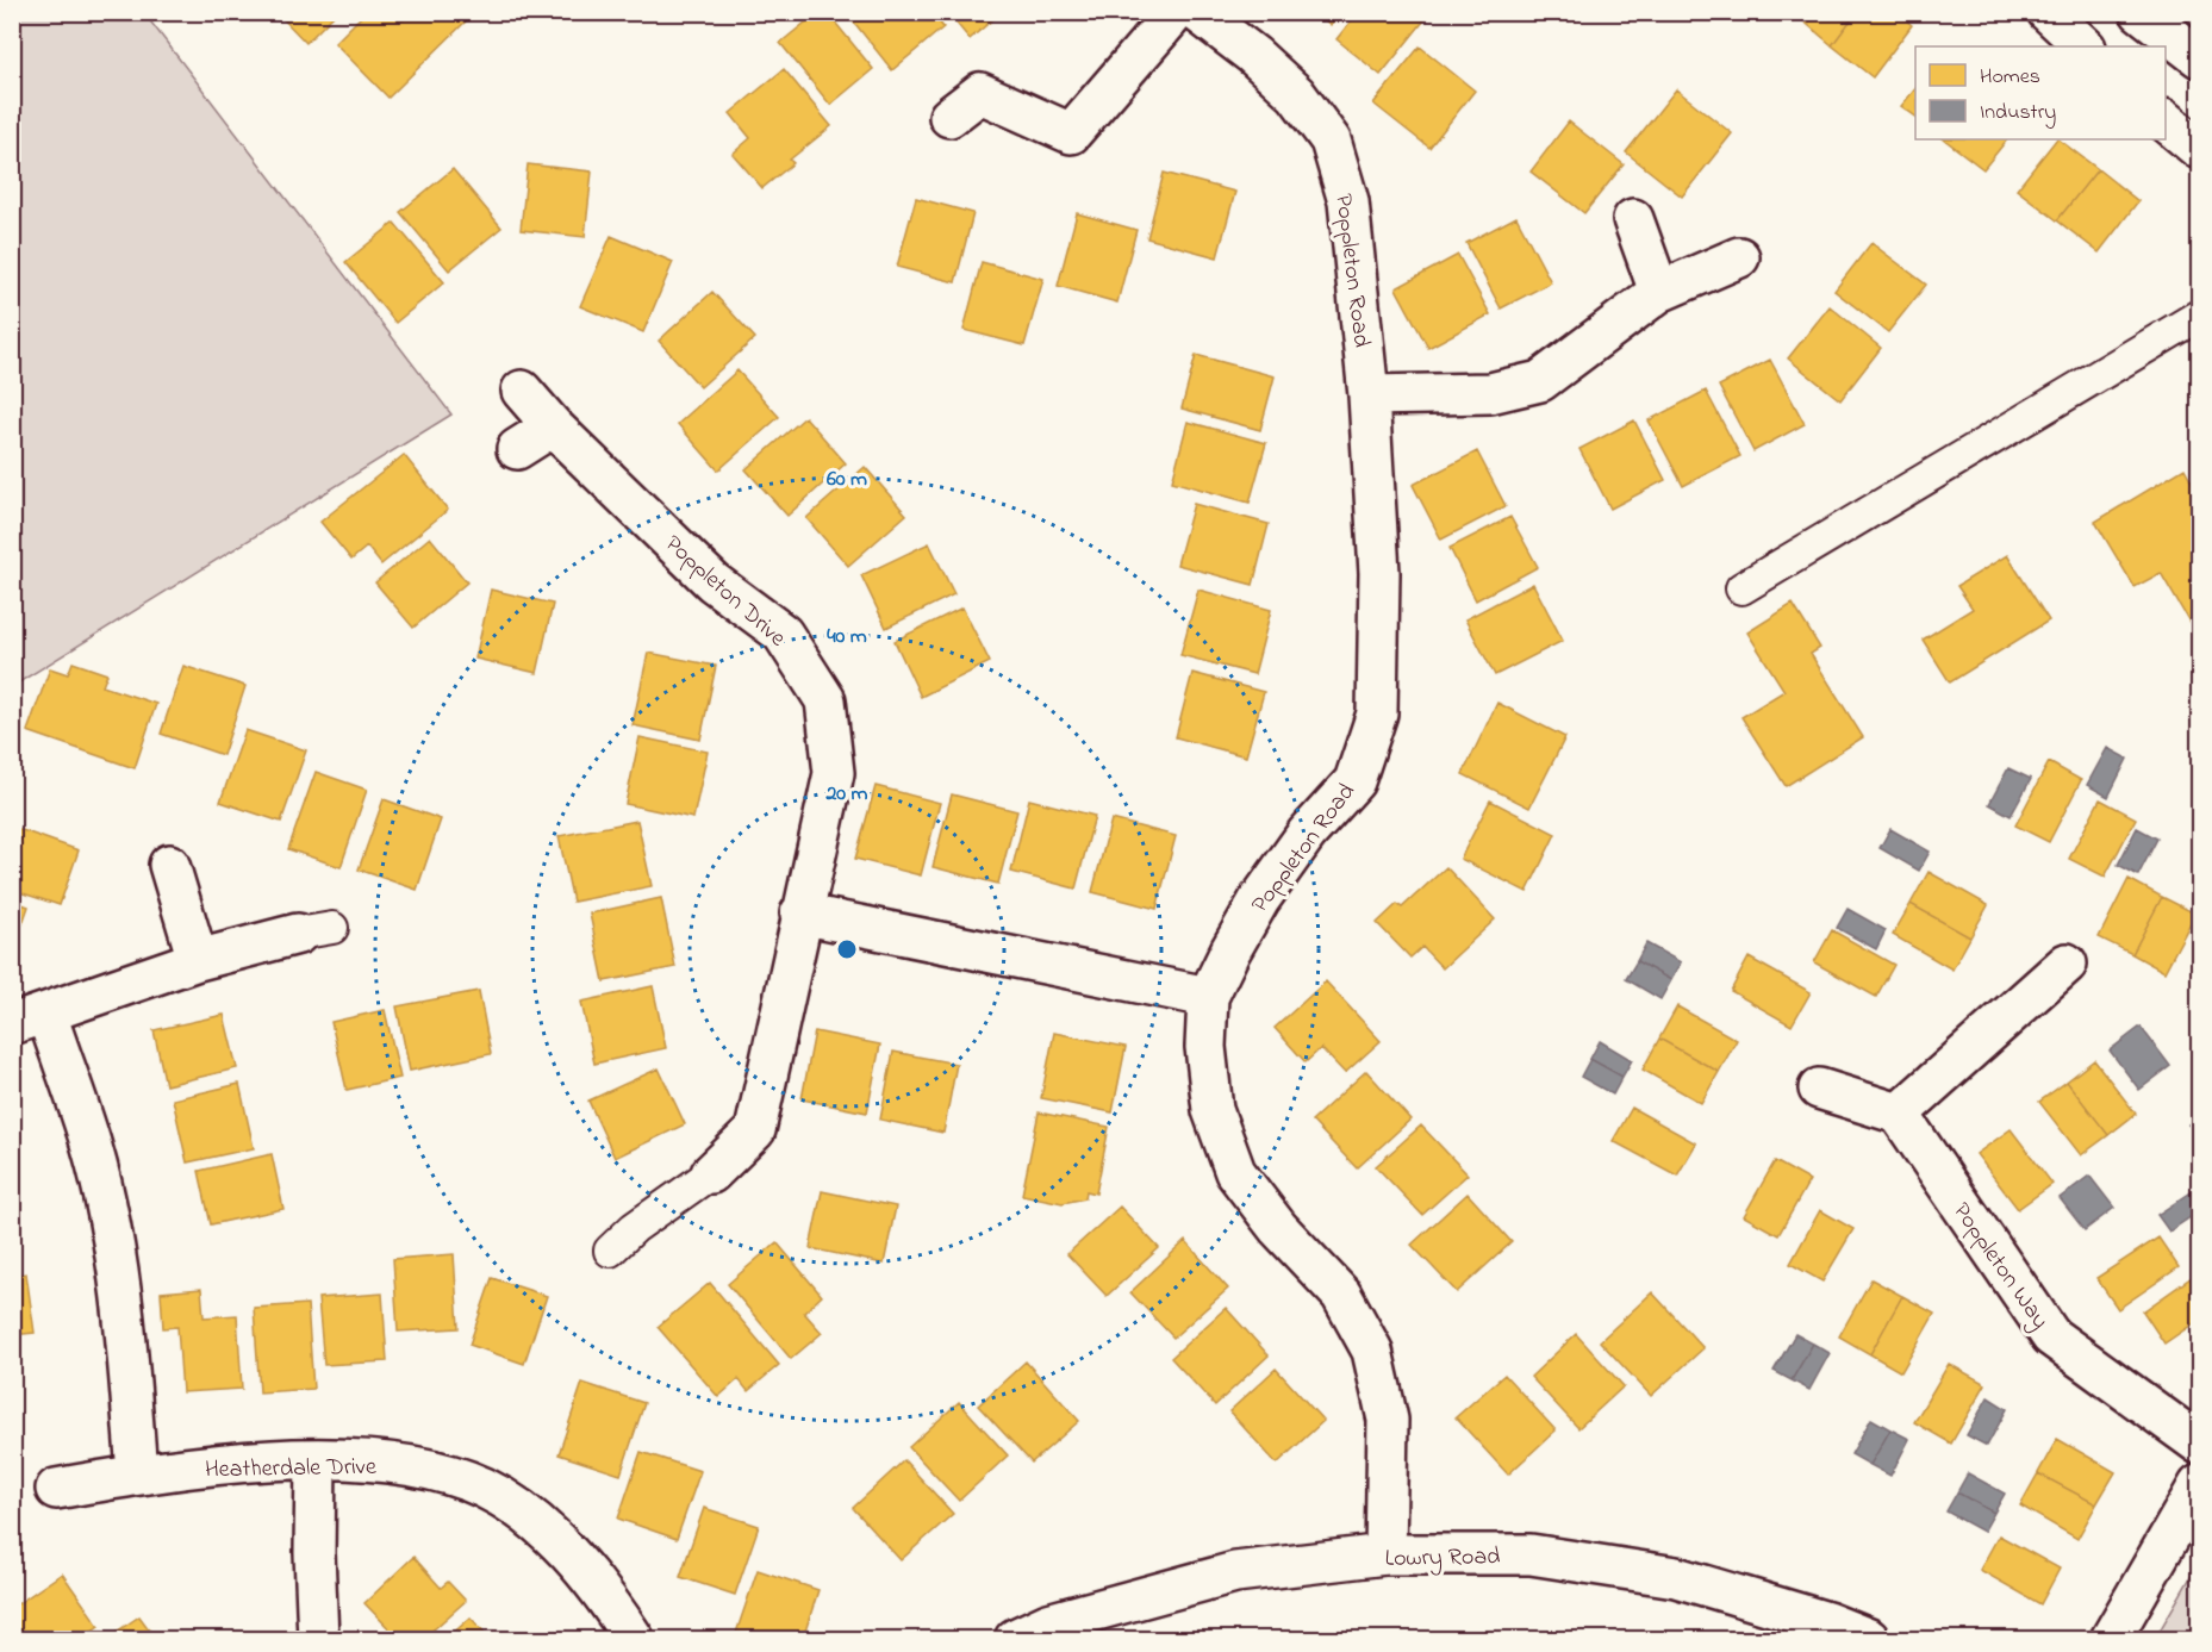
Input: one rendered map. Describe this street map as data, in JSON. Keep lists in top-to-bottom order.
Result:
{
  "streets": {
    "street": [
      "Poppleton Road",
      "Poppleton Drive",
      "Poppleton Way",
      "Heatherdale Drive",
      "Lowry Road"
    ]
  },
  "crossings": [
    ["Poppleton Road", "Lowry Road"]
  ],
  "legend": ["Homes", "Industry"],
  "rings": ["60 m", "40 m", "20 m"]
}
